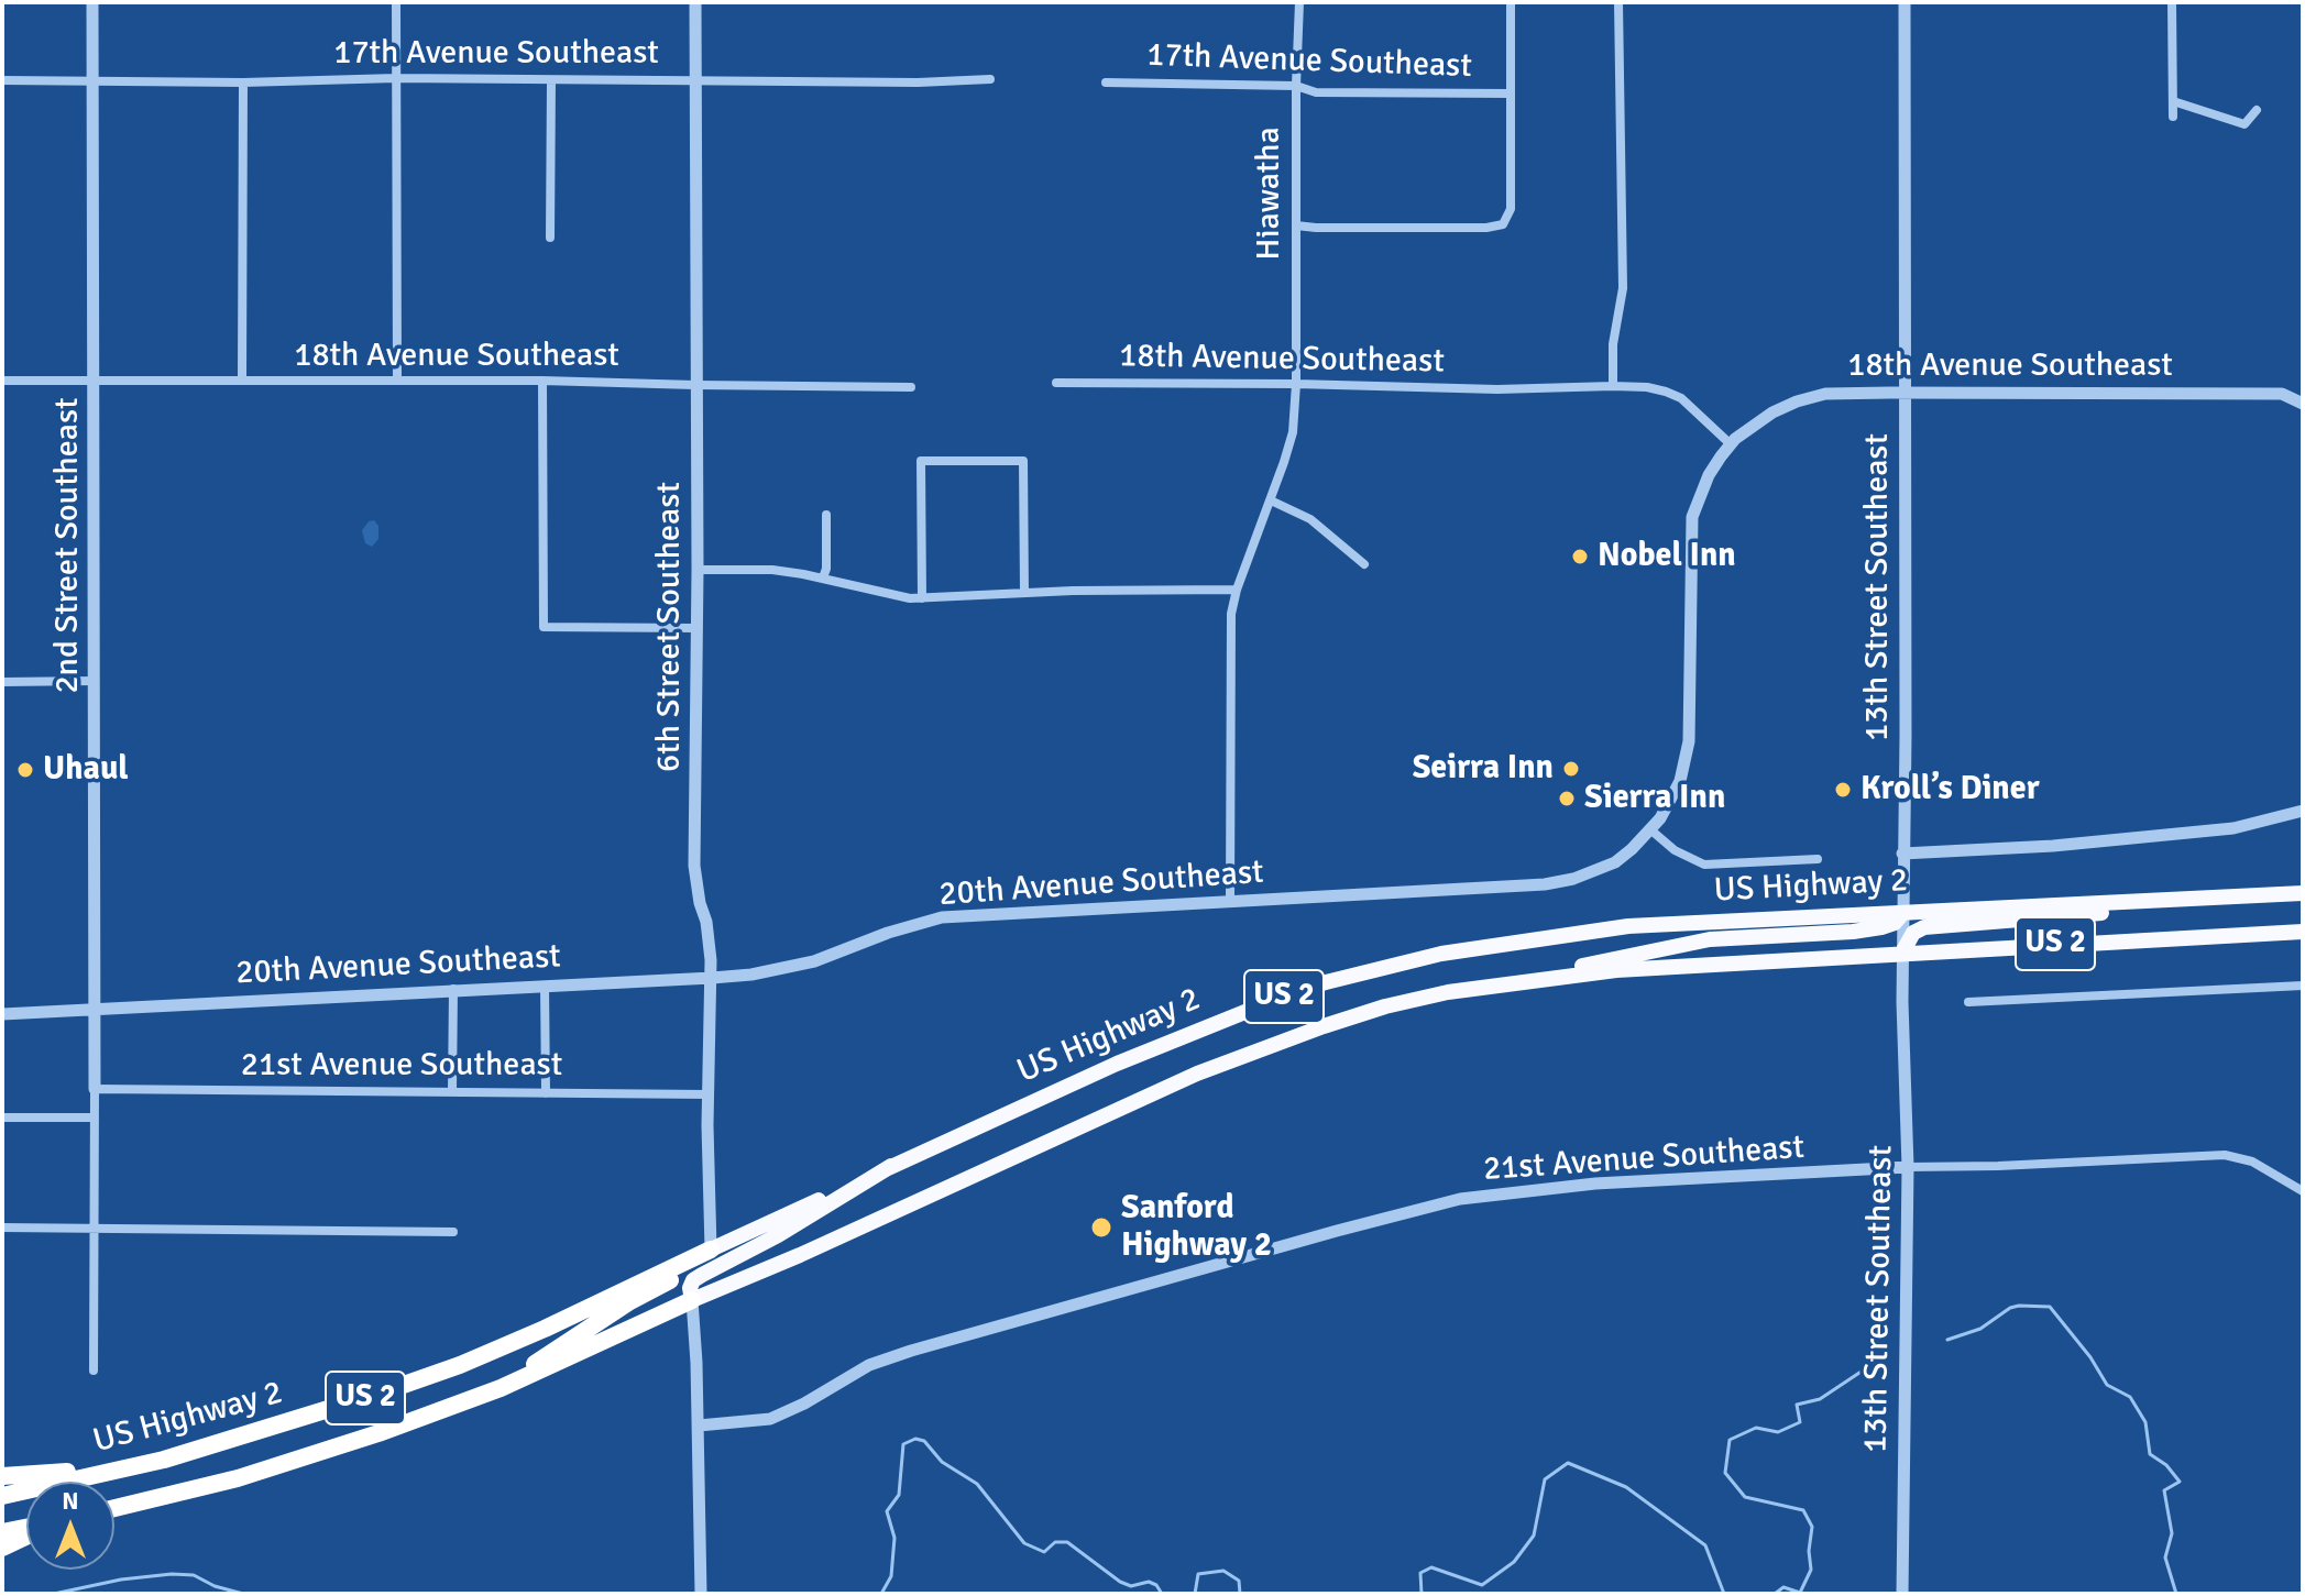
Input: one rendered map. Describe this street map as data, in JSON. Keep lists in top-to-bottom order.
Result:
{
  "streets": {
    "highway": ["US Highway 2", "US 2"],
    "street": [
      "17th Avenue Southeast",
      "Hiawatha",
      "18th Avenue Southeast",
      "2nd Street Southeast",
      "13th Street Southeast",
      "6th Street Southeast",
      "20th Avenue Southeast",
      "21st Avenue Southeast"
    ]
  },
  "crossings": [
    ["17th Avenue Southeast", "Hiawatha"],
    ["17th Avenue Southeast", "2nd Street Southeast"],
    ["17th Avenue Southeast", "6th Street Southeast"],
    ["Hiawatha", "18th Avenue Southeast"],
    ["Hiawatha", "20th Avenue Southeast"],
    ["18th Avenue Southeast", "2nd Street Southeast"],
    ["18th Avenue Southeast", "13th Street Southeast"],
    ["18th Avenue Southeast", "6th Street Southeast"],
    ["18th Avenue Southeast", "20th Avenue Southeast"],
    ["2nd Street Southeast", "20th Avenue Southeast"],
    ["2nd Street Southeast", "21st Avenue Southeast"],
    ["13th Street Southeast", "US Highway 2"],
    ["13th Street Southeast", "21st Avenue Southeast"],
    ["6th Street Southeast", "20th Avenue Southeast"],
    ["6th Street Southeast", "US Highway 2"],
    ["6th Street Southeast", "21st Avenue Southeast"]
  ],
  "places": [
    "Nobel Inn",
    "Seirra Inn",
    "Uhaul",
    "Kroll’s Diner",
    "Sierra Inn",
    "Sanford Highway 2"
  ],
  "north": "top"
}
